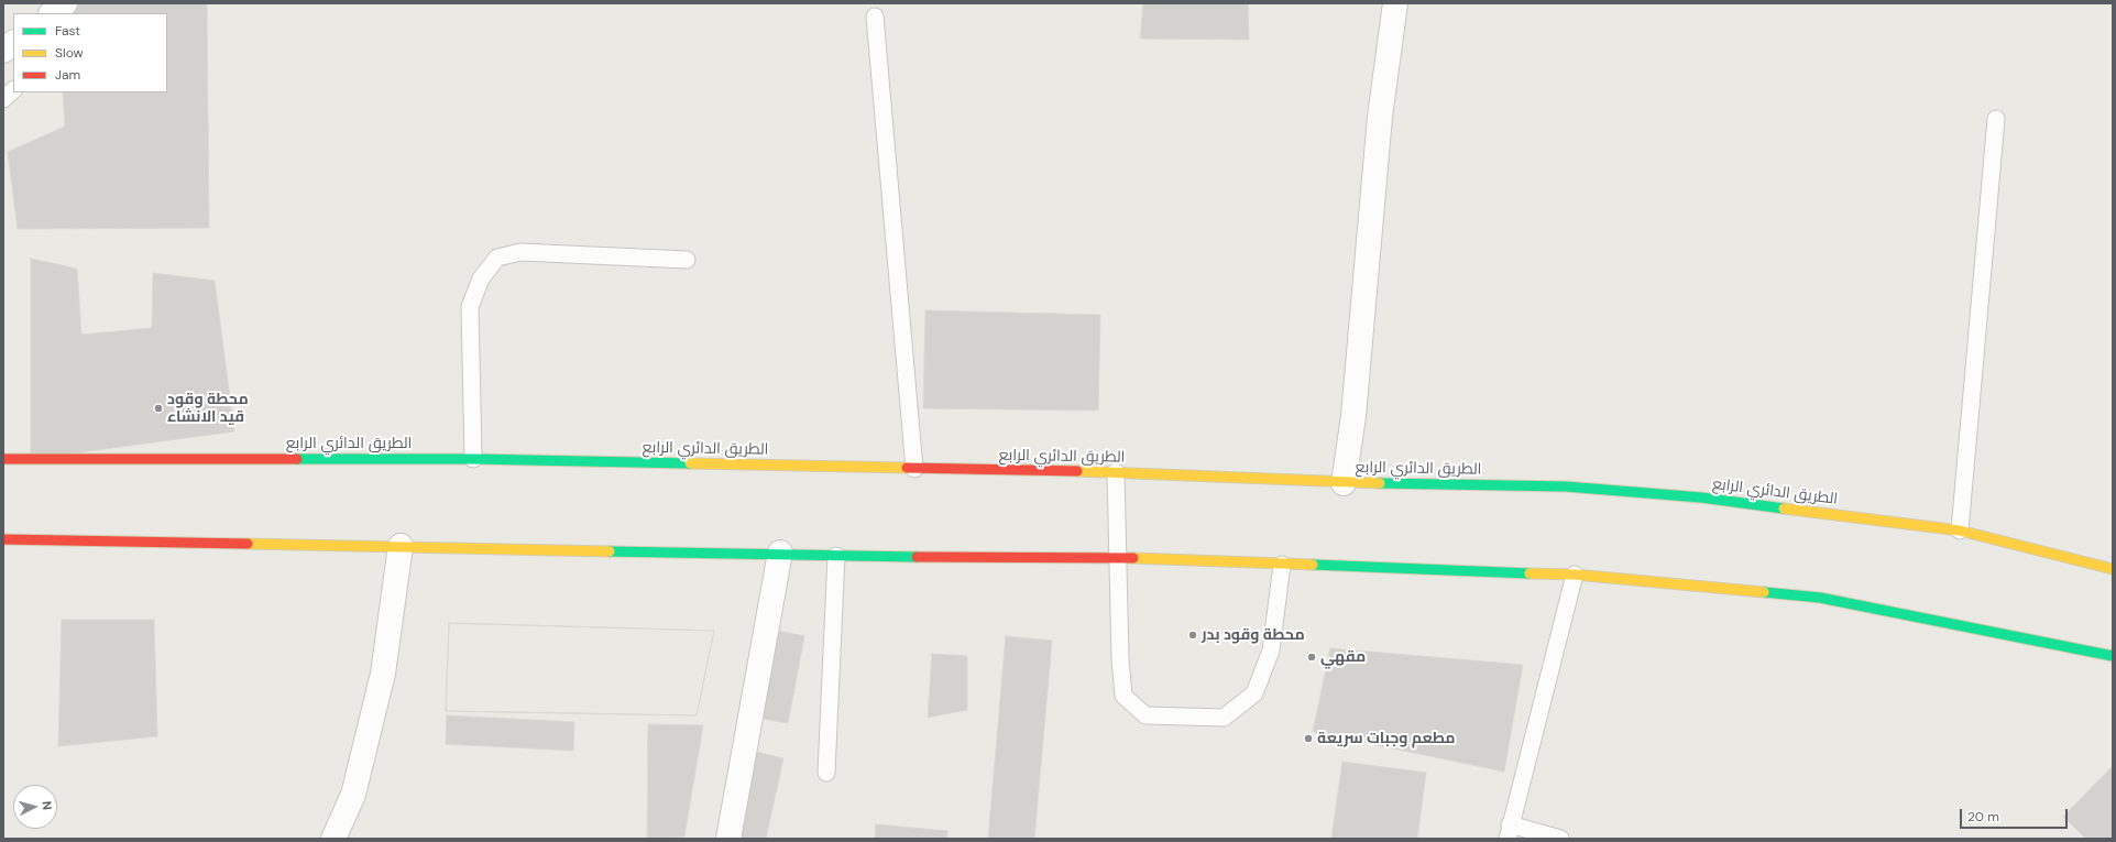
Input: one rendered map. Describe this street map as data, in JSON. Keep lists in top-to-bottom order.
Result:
{
  "streets": {
    "main road": ["الطريق الدائري الرابع"]
  },
  "places": [
    "محطة وقود قيد الانشاء",
    "محطة وقود بدر",
    "مقهي",
    "مطعم وجبات سريعة"
  ],
  "legend": ["Fast", "Slow", "Jam"],
  "scale_bar": "20 m",
  "north": "right"
}
